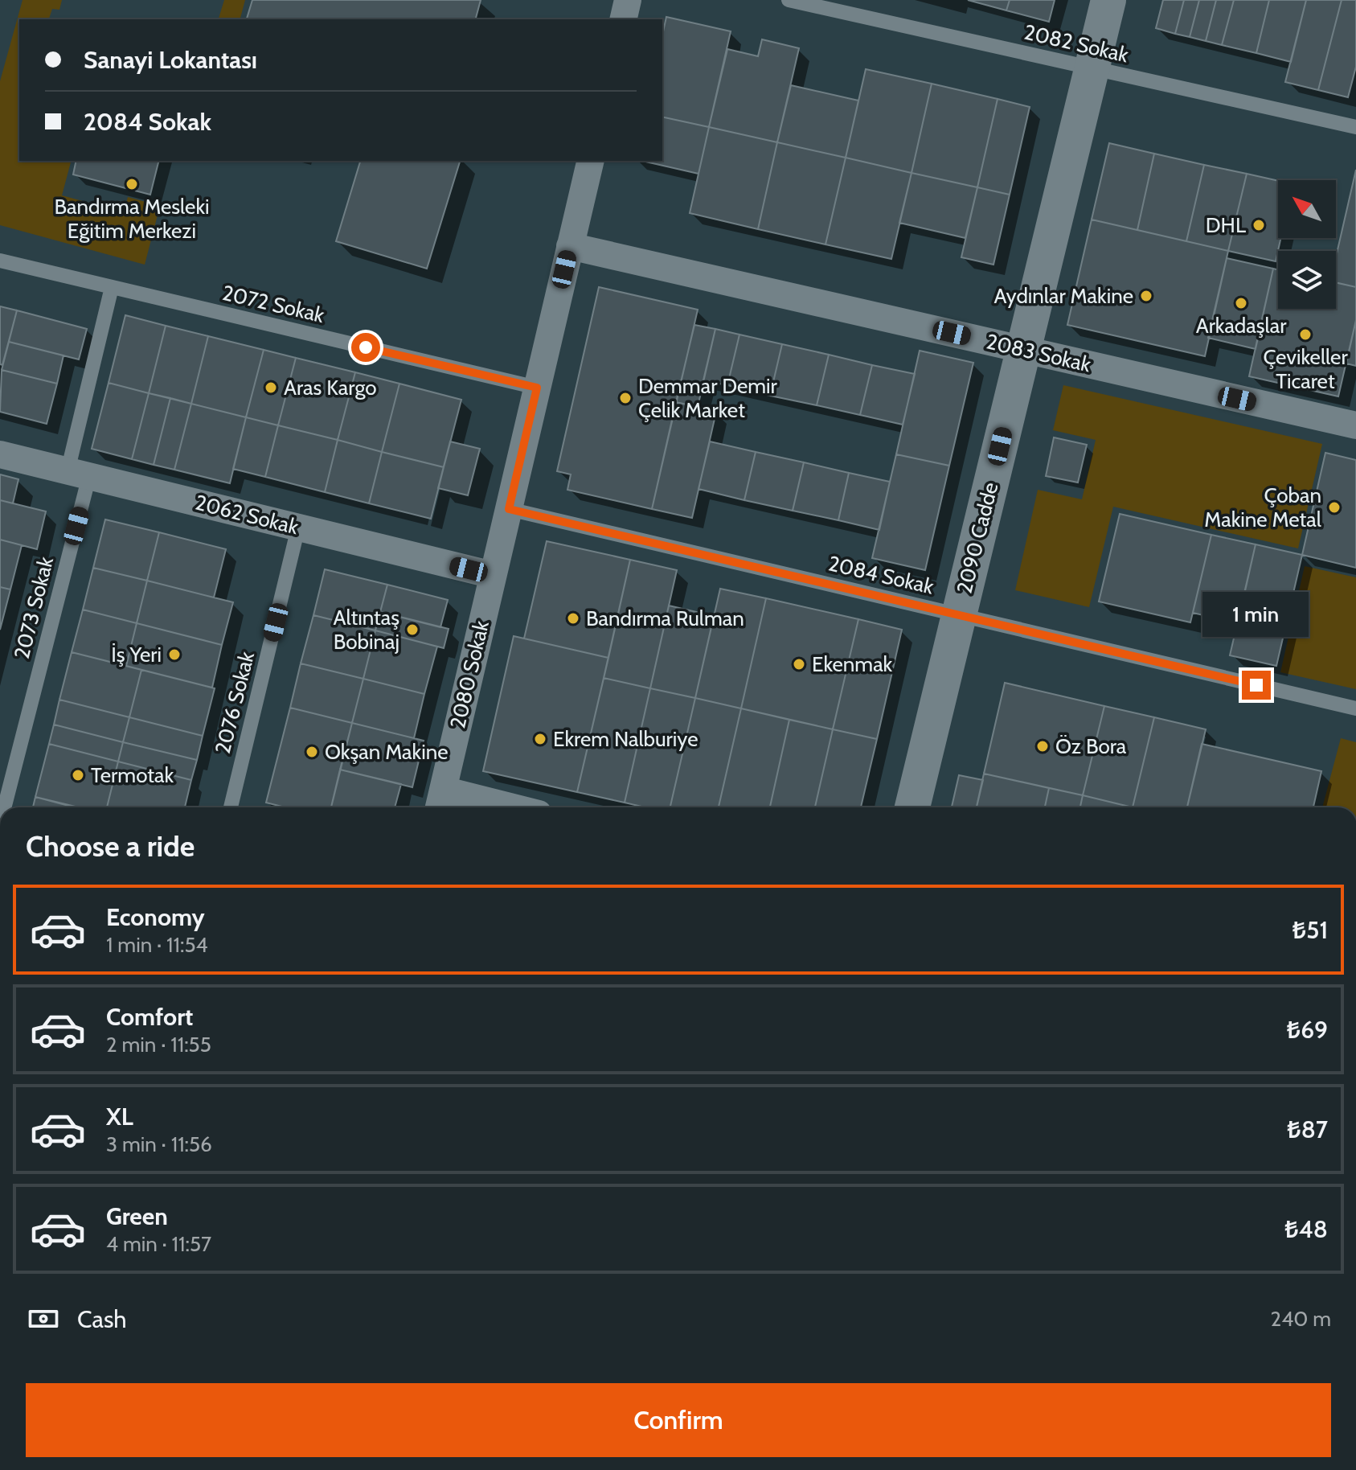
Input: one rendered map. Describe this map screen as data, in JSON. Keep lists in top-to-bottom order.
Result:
{
  "streets": {
    "street": [
      "2083 Sokak",
      "2062 Sokak",
      "2090 Cadde",
      "2080 Sokak"
    ],
    "lane": [
      "2082 Sokak",
      "2072 Sokak",
      "2084 Sokak",
      "2073 Sokak",
      "2076 Sokak"
    ]
  },
  "crossings": [
    ["2082 Sokak", "2090 Cadde"],
    ["2072 Sokak", "2073 Sokak"],
    ["2072 Sokak", "2080 Sokak"],
    ["2083 Sokak", "2090 Cadde"],
    ["2083 Sokak", "2080 Sokak"],
    ["2062 Sokak", "2073 Sokak"],
    ["2062 Sokak", "2080 Sokak"],
    ["2062 Sokak", "2076 Sokak"],
    ["2090 Cadde", "2084 Sokak"],
    ["2084 Sokak", "2080 Sokak"]
  ],
  "places": [
    "Bandırma Mesleki Eğitim Merkezi",
    "DHL",
    "Aydınlar Makine",
    "Arkadaşlar",
    "Çevikeller Ticaret",
    "Aras Kargo",
    "Demmar Demir Çelik Market",
    "Çoban Makine Metal",
    "Bandırma Rulman",
    "Altıntaş Bobinaj",
    "İş Yeri",
    "Ekenmak",
    "Ekrem Nalburiye",
    "Öz Bora",
    "Okşan Makine",
    "Termotak"
  ],
  "north": "top left",
  "page": {
    "banner": ["Sanayi Lokantası", "2084 Sokak"],
    "bubble": "1 min",
    "heading": "Choose a ride",
    "list": [
      {
        "name": "Economy",
        "note": "1 min · 11:54",
        "value": "₺51"
      },
      {
        "name": "Comfort",
        "note": "2 min · 11:55",
        "value": "₺69"
      },
      {
        "name": "XL",
        "note": "3 min · 11:56",
        "value": "₺87"
      },
      {
        "name": "Green",
        "note": "4 min · 11:57",
        "value": "₺48"
      }
    ],
    "pay": ["Cash", "240 m"],
    "buttons": "Confirm"
  }
}
